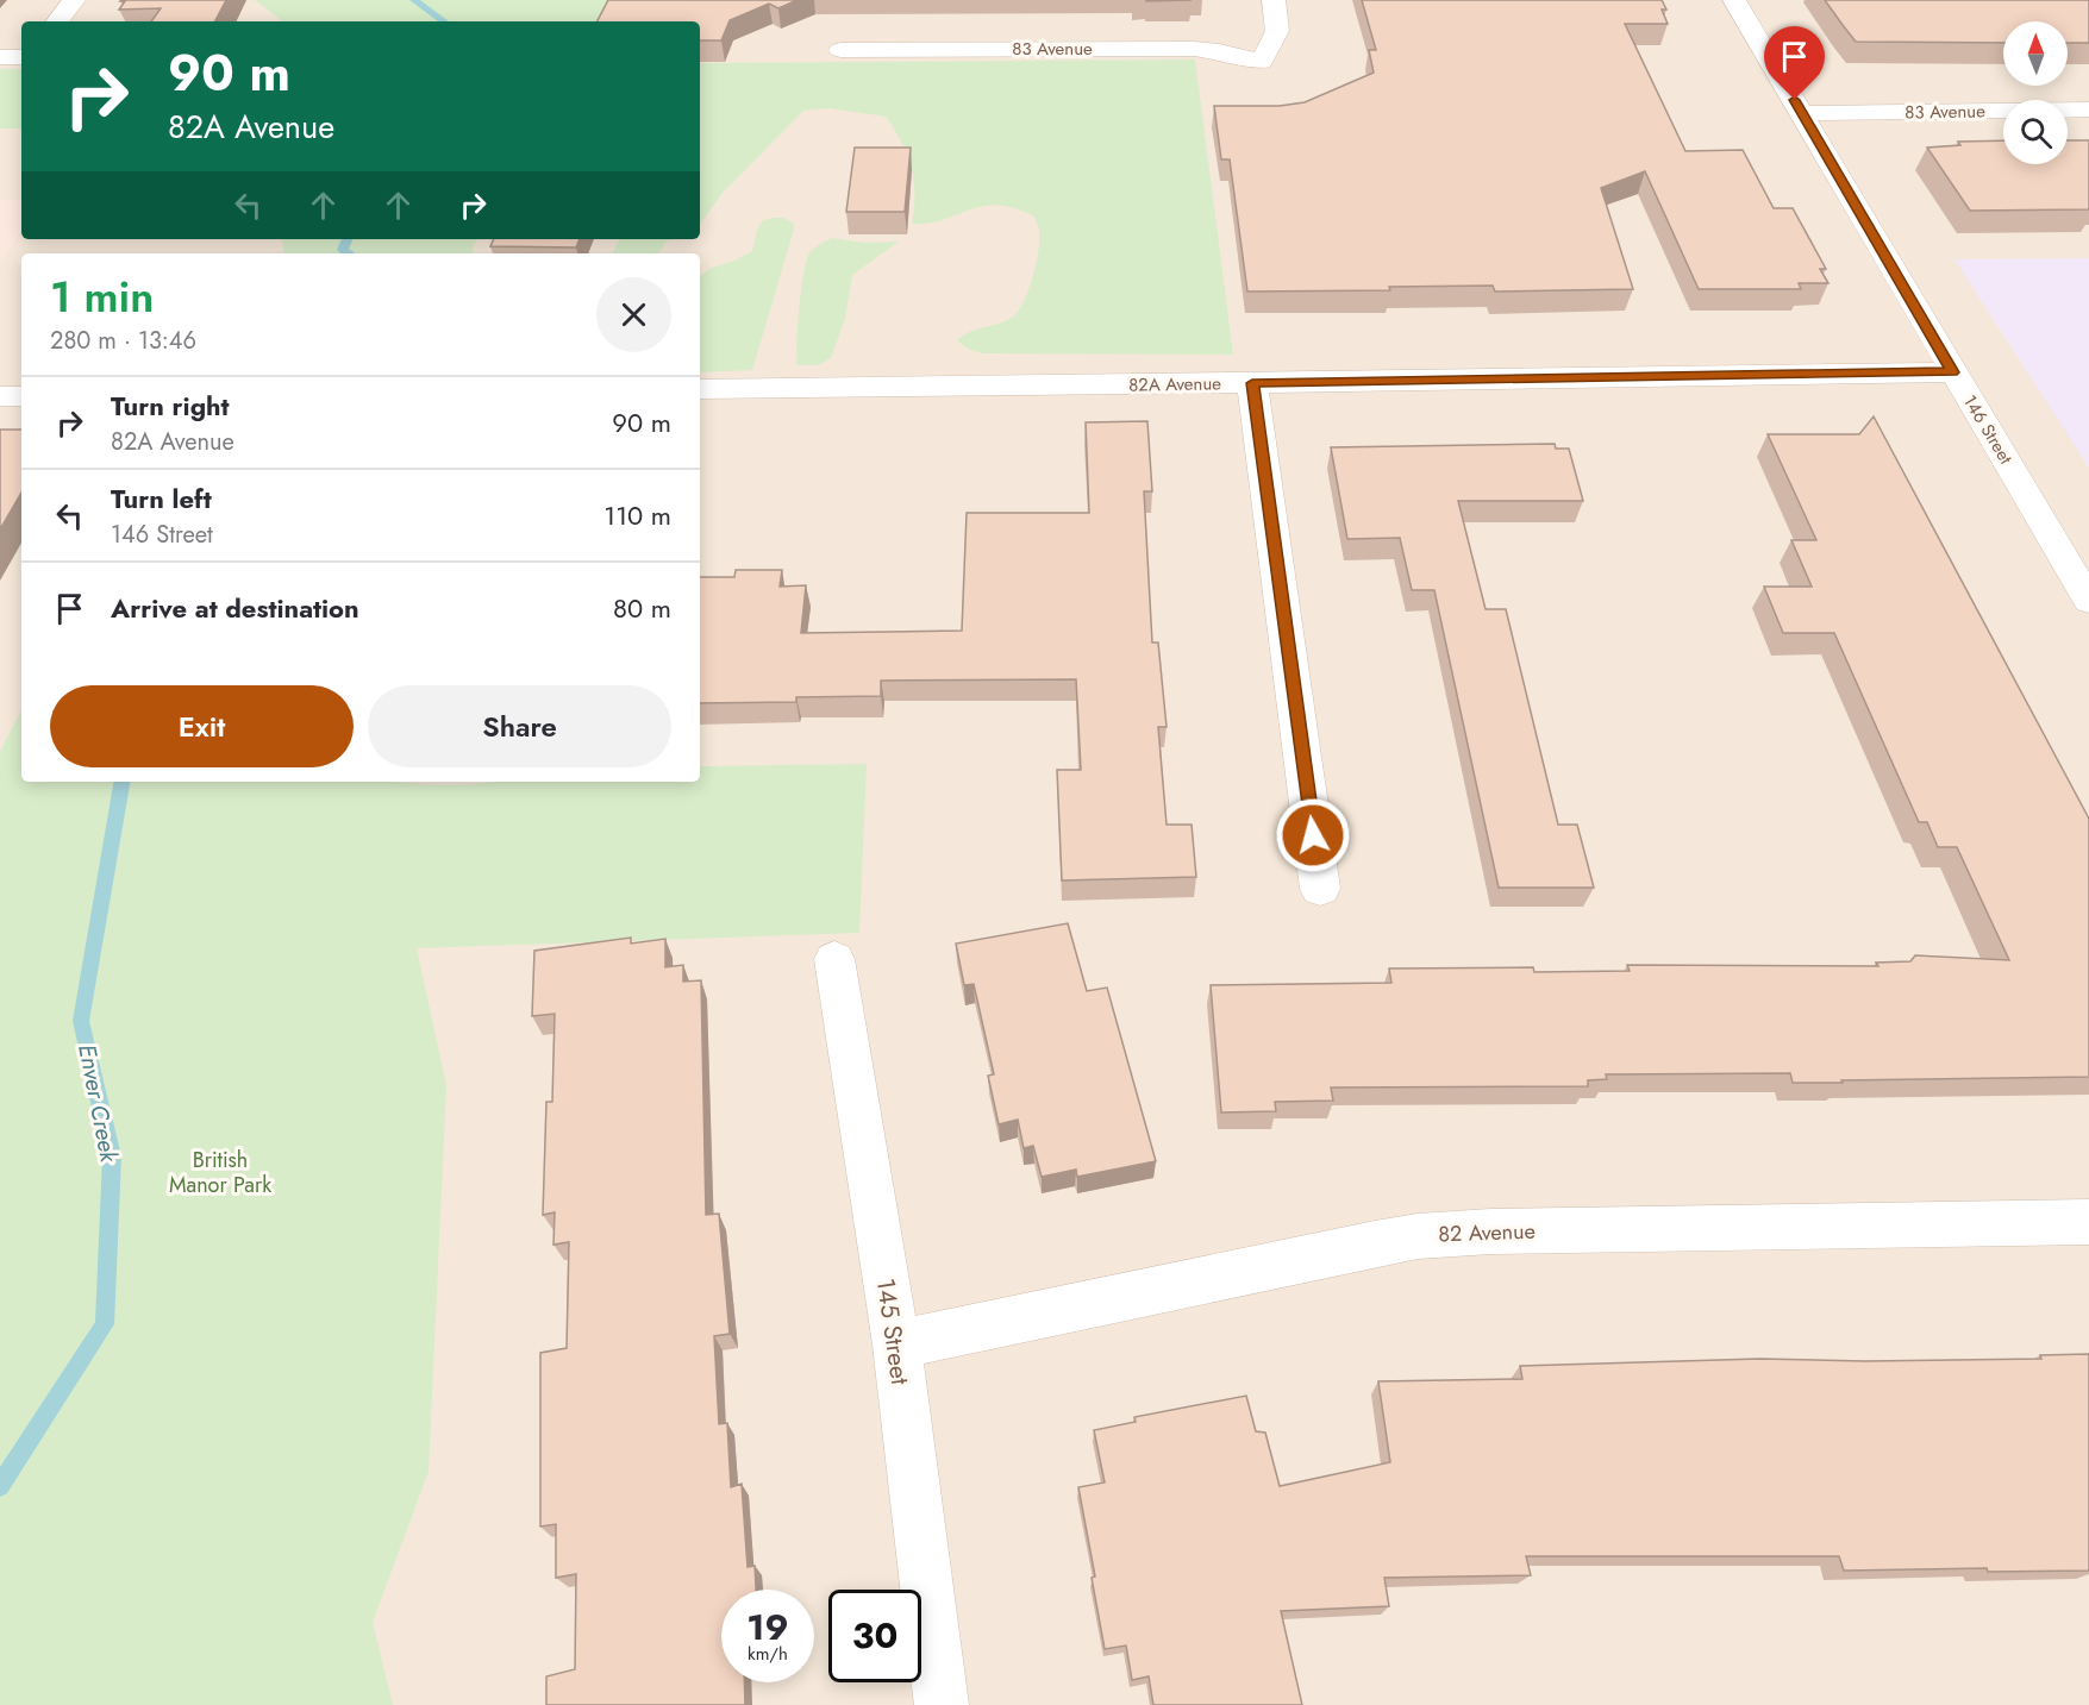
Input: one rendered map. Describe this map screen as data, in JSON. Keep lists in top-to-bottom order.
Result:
{
  "streets": {
    "street": [
      "83 Avenue",
      "82A Avenue",
      "146 Street",
      "82 Avenue",
      "145 Street"
    ]
  },
  "crossings": [
    ["83 Avenue", "146 Street"],
    ["82A Avenue", "146 Street"],
    ["82 Avenue", "145 Street"]
  ],
  "water": ["Enver Creek"],
  "parks": ["British Manor Park"],
  "north": "top",
  "page": {
    "turn": ["90 m", "82A Avenue"],
    "heading": ["1 min", "280 m · 13:46"],
    "list": [
      {
        "name": "Turn right",
        "note": "82A Avenue",
        "value": "90 m"
      },
      {
        "name": "Turn left",
        "note": "146 Street",
        "value": "110 m"
      },
      {
        "name": "Arrive at destination",
        "value": "80 m"
      }
    ],
    "buttons": ["Exit", "Share"],
    "speed": "19 km/h",
    "limit": "30"
  }
}
